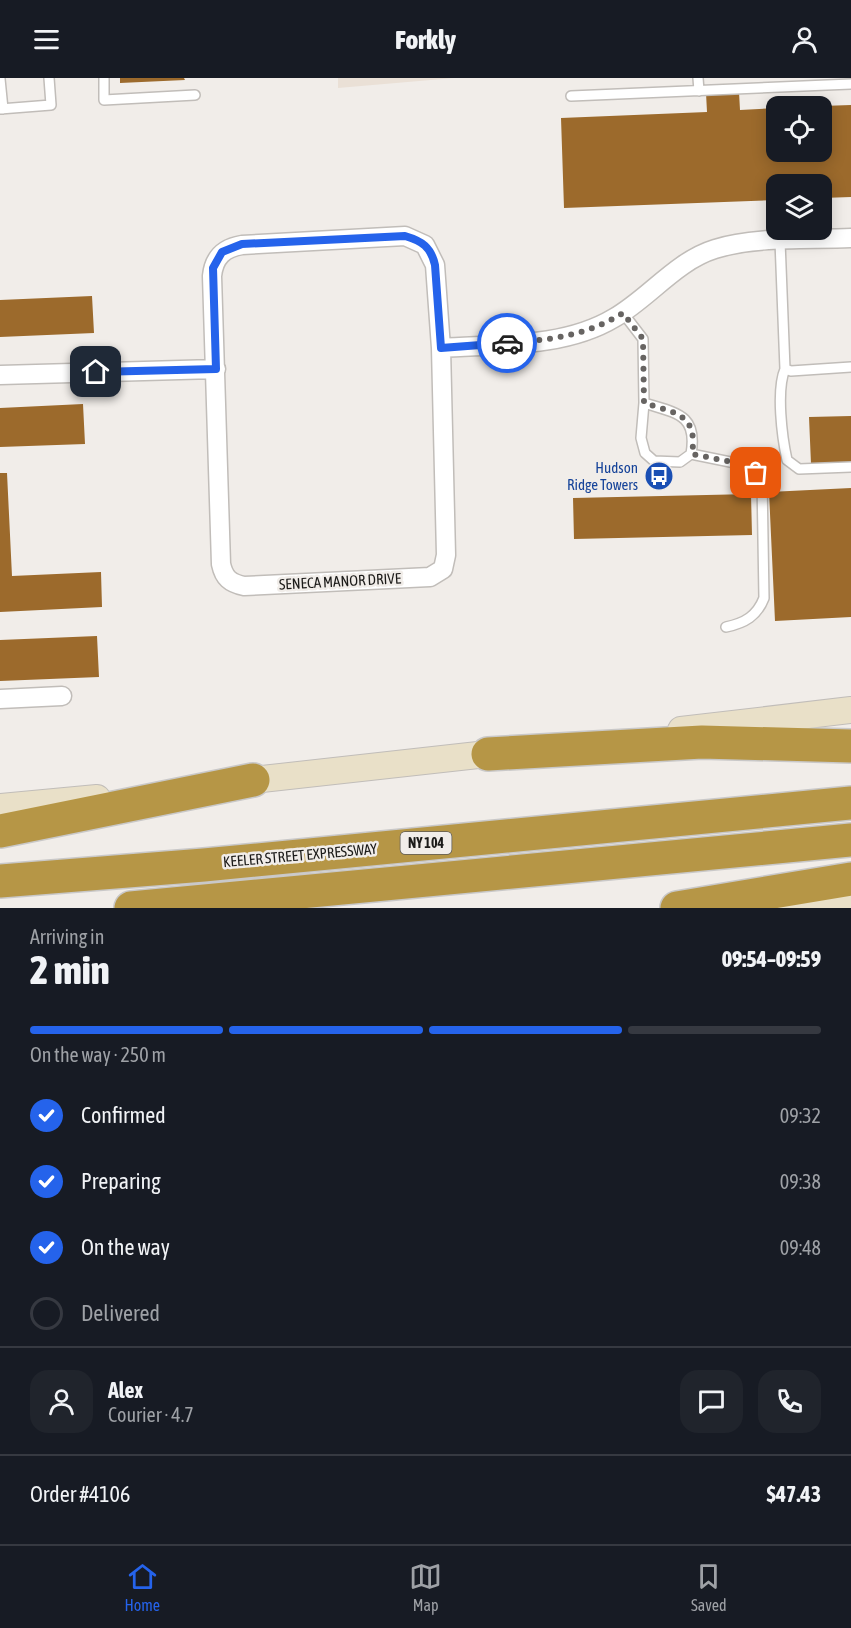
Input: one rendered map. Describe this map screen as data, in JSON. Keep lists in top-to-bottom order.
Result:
{
  "streets": {
    "highway": ["NY 104", "KEELER STREET EXPRESSWAY"],
    "street": ["SENECA MANOR DRIVE"]
  },
  "places": {
    "bus stop": ["Hudson Ridge Towers"]
  },
  "page": {
    "header": "Forkly",
    "heading": ["2 min", "Arriving in", "09:54–09:59"],
    "panel": [
      "Alex",
      "Courier · 4.7",
      "Order #4106",
      "$47.43"
    ],
    "bar": "On the way · 250 m",
    "list": [
      ["Confirmed", "09:32"],
      ["Preparing", "09:38"],
      ["On the way", "09:48"],
      "Delivered"
    ],
    "tabs": ["Home", "Map", "Saved"]
  }
}
